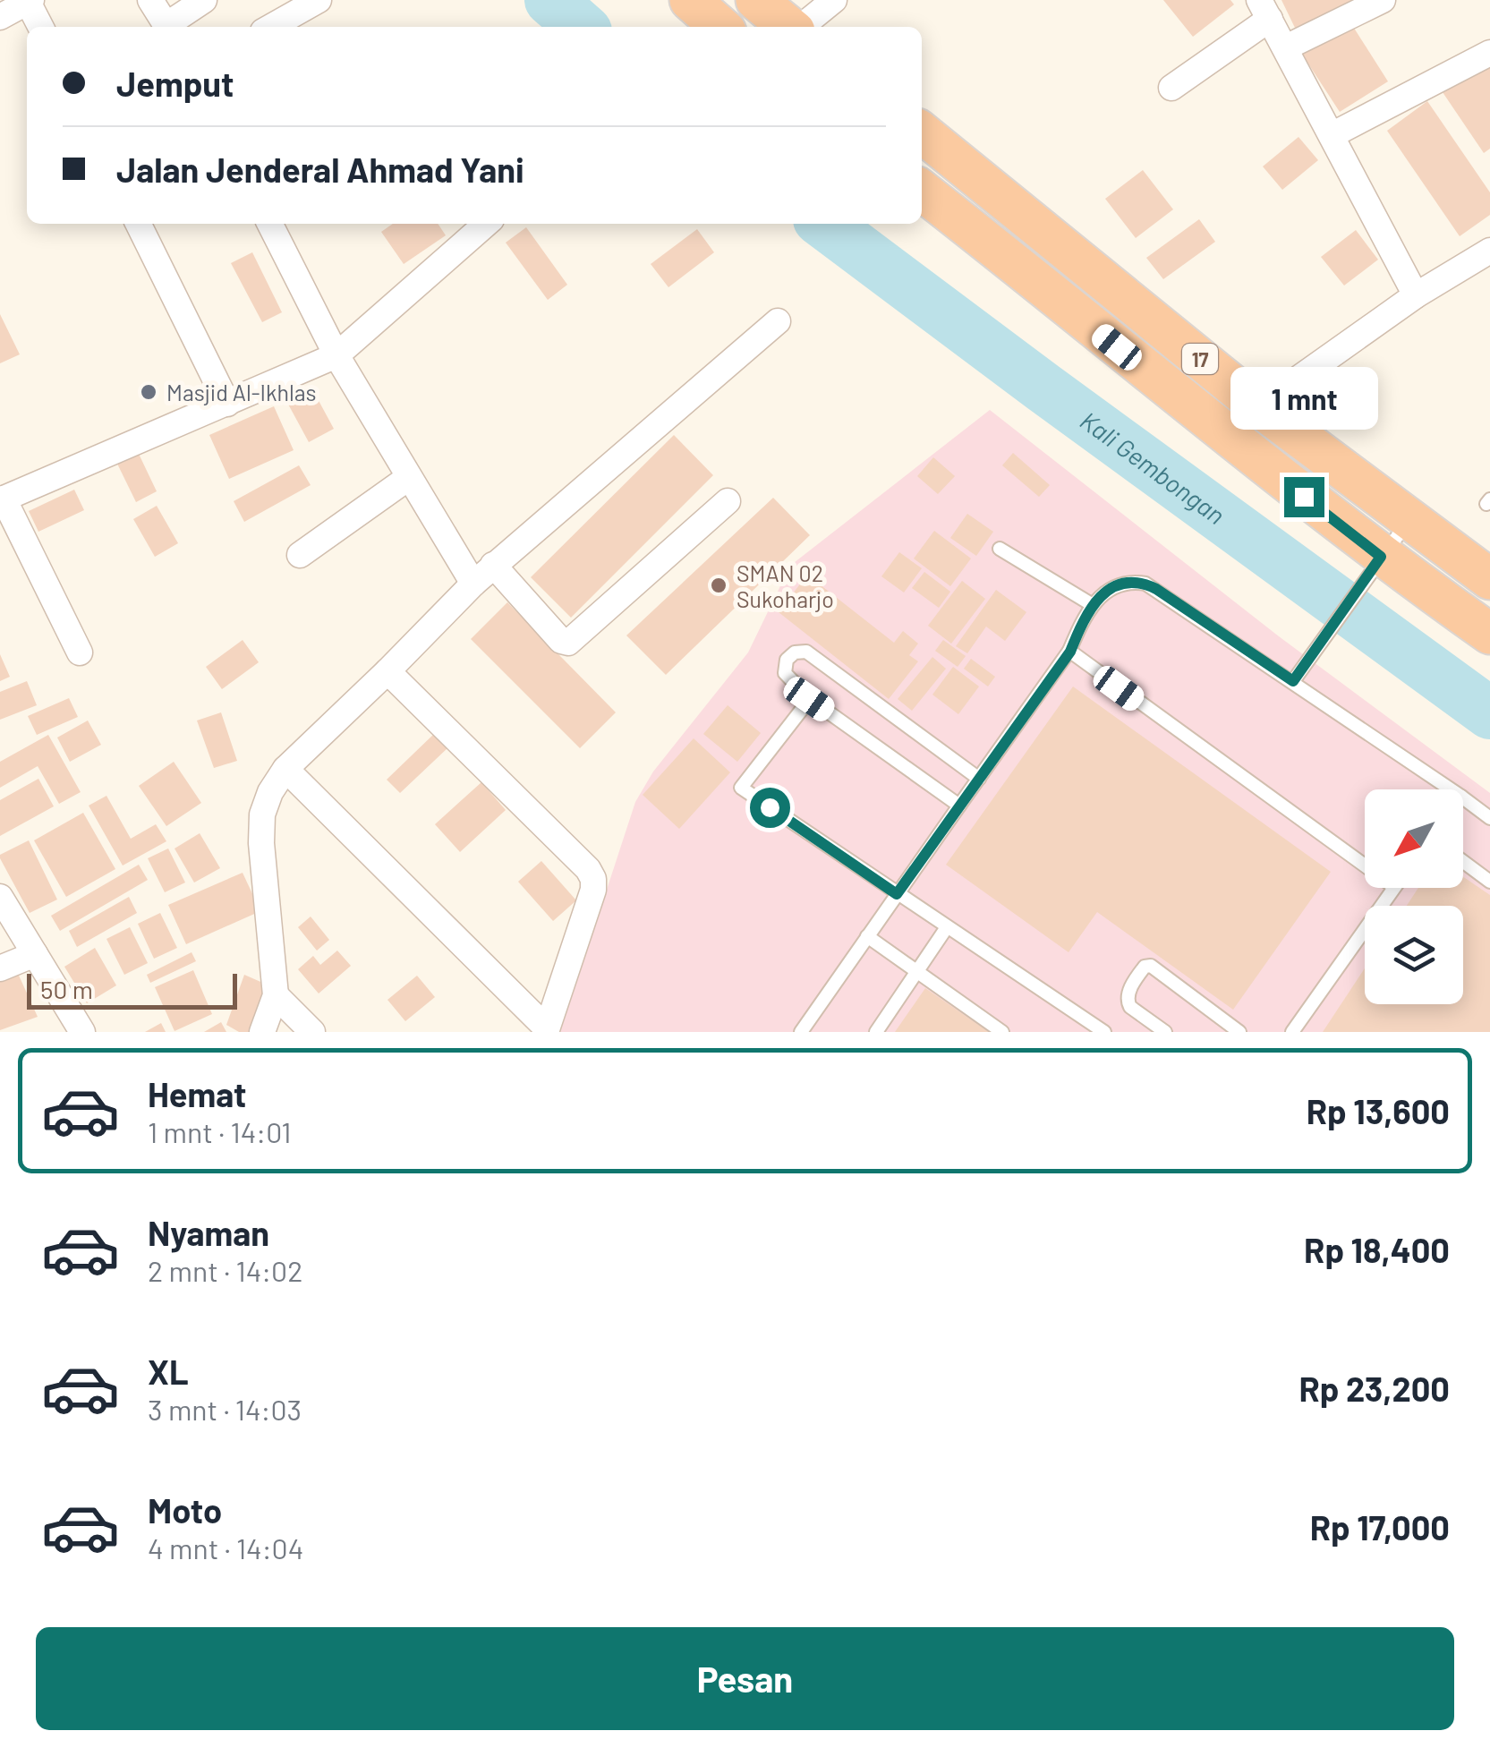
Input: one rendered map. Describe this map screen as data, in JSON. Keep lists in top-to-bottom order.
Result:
{
  "streets": {
    "highway": ["17"]
  },
  "water": ["Kali Gembongan"],
  "places": ["Masjid Al-Ikhlas", "SMAN 02 Sukoharjo"],
  "scale_bar": "50 m",
  "north": "bottom left",
  "page": {
    "banner": ["Jemput", "Jalan Jenderal Ahmad Yani"],
    "bubble": "1 mnt",
    "scale": "50 m",
    "list": [
      {
        "name": "Hemat",
        "note": "1 mnt · 14:01",
        "value": "Rp 13,600"
      },
      {
        "name": "Nyaman",
        "note": "2 mnt · 14:02",
        "value": "Rp 18,400"
      },
      {
        "name": "XL",
        "note": "3 mnt · 14:03",
        "value": "Rp 23,200"
      },
      {
        "name": "Moto",
        "note": "4 mnt · 14:04",
        "value": "Rp 17,000"
      }
    ],
    "buttons": "Pesan"
  }
}
